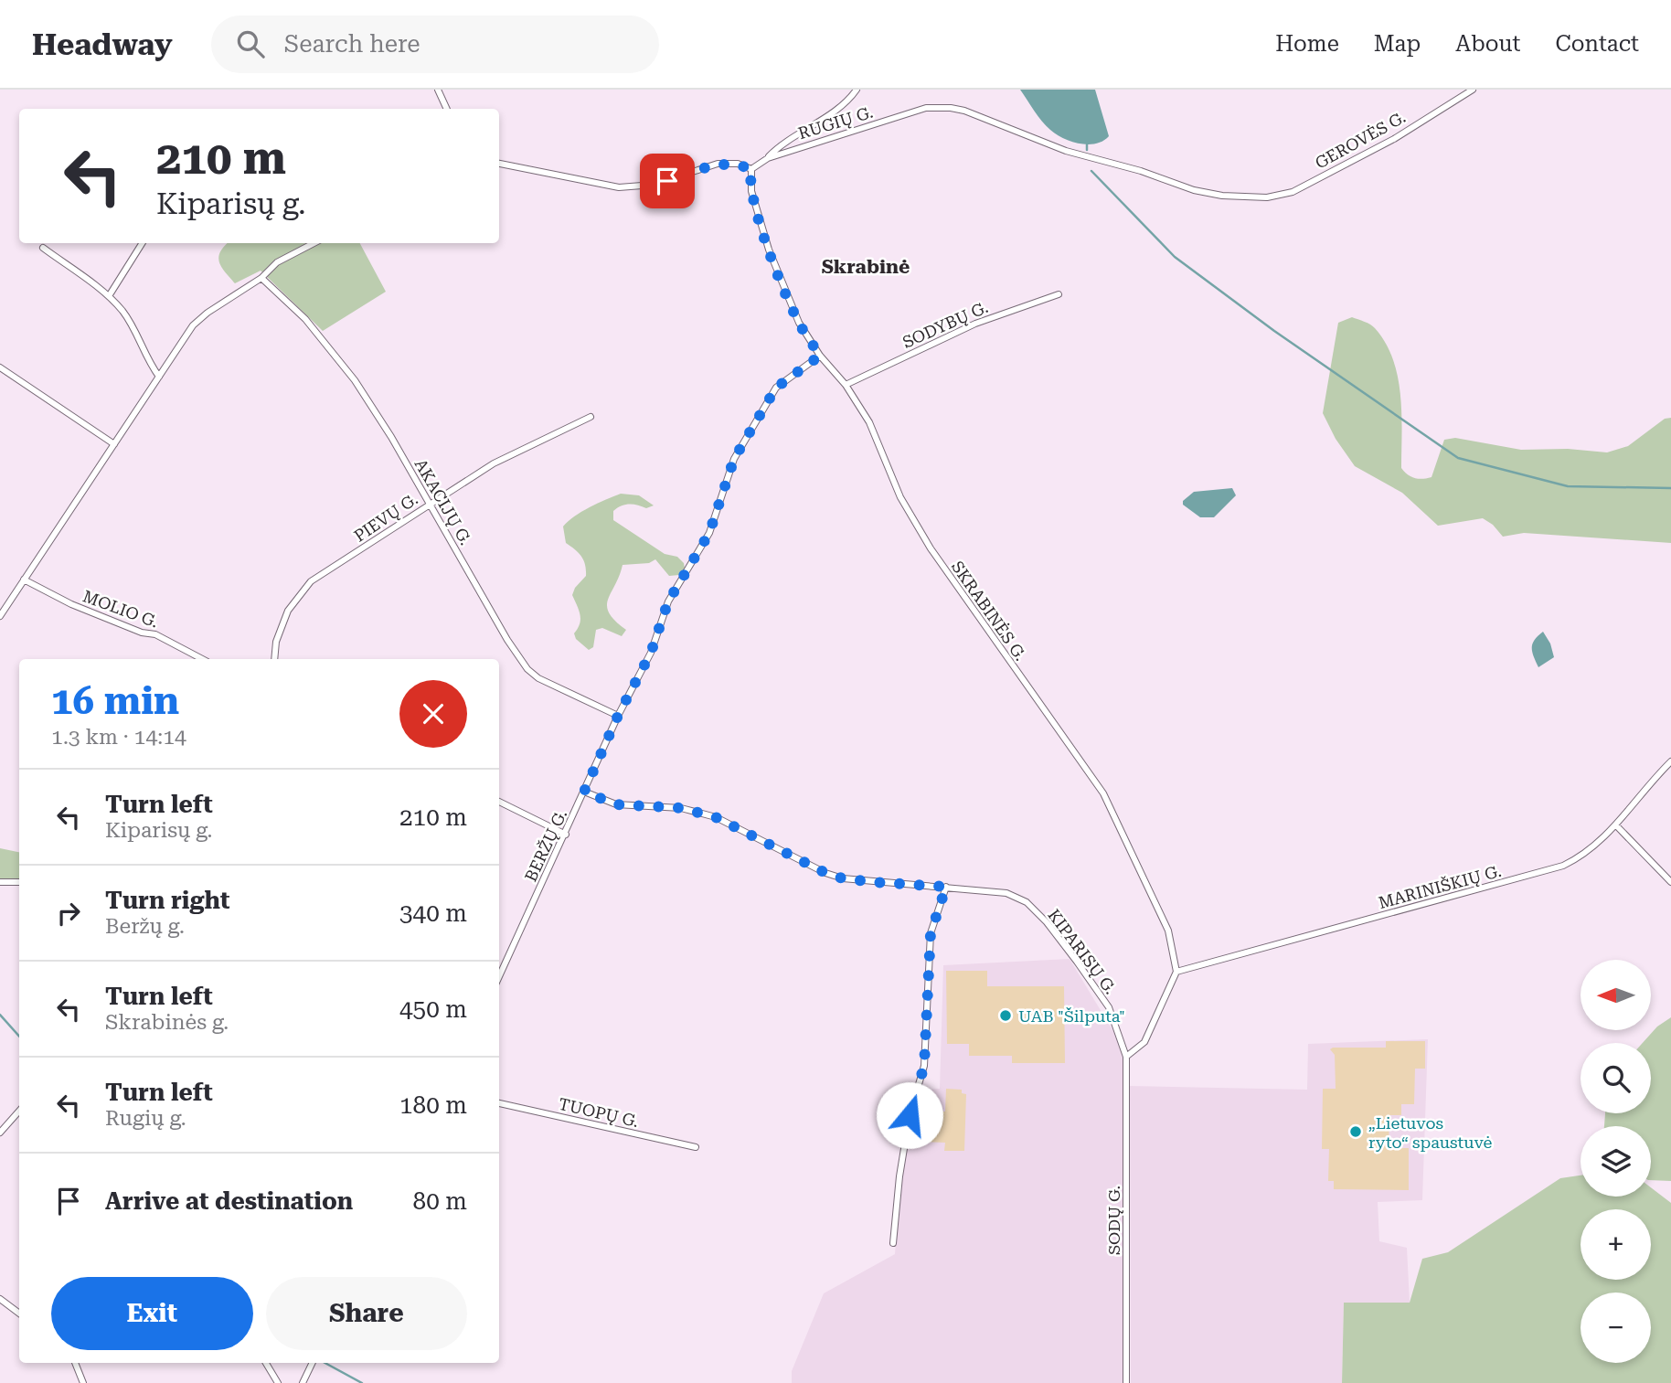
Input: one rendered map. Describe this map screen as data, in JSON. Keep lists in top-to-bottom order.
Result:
{
  "streets": {
    "street": [
      "RUGIŲ G.",
      "GEROVĖS G.",
      "SODYBŲ G.",
      "AKACIJŲ G.",
      "PIEVŲ G.",
      "MOLIO G.",
      "SKRABINĖS G.",
      "BERŽŲ G.",
      "MARINIŠKIŲ G.",
      "KIPARISŲ G.",
      "TUOPŲ G.",
      "SODŲ G."
    ]
  },
  "crossings": [
    ["RUGIŲ G.", "GEROVĖS G."],
    ["RUGIŲ G.", "SKRABINĖS G."],
    ["SODYBŲ G.", "SKRABINĖS G."],
    ["AKACIJŲ G.", "PIEVŲ G."],
    ["AKACIJŲ G.", "BERŽŲ G."],
    ["SKRABINĖS G.", "BERŽŲ G."],
    ["SKRABINĖS G.", "MARINIŠKIŲ G."],
    ["BERŽŲ G.", "KIPARISŲ G."],
    ["KIPARISŲ G.", "SODŲ G."]
  ],
  "districts": ["Skrabinė"],
  "places": ["UAB \"Šilputa\"", "„Lietuvos ryto“ spaustuvė"],
  "north": "left",
  "page": {
    "header": "Headway",
    "search": "Search here",
    "nav": [
      "Home",
      "Map",
      "About",
      "Contact"
    ],
    "turn": ["210 m", "Kiparisų g."],
    "heading": ["16 min", "1.3 km · 14:14"],
    "list": [
      {
        "name": "Turn left",
        "note": "Kiparisų g.",
        "value": "210 m"
      },
      {
        "name": "Turn right",
        "note": "Beržų g.",
        "value": "340 m"
      },
      {
        "name": "Turn left",
        "note": "Skrabinės g.",
        "value": "450 m"
      },
      {
        "name": "Turn left",
        "note": "Rugių g.",
        "value": "180 m"
      },
      {
        "name": "Arrive at destination",
        "value": "80 m"
      }
    ],
    "map_buttons": ["+", "−"],
    "buttons": ["Exit", "Share"]
  }
}
